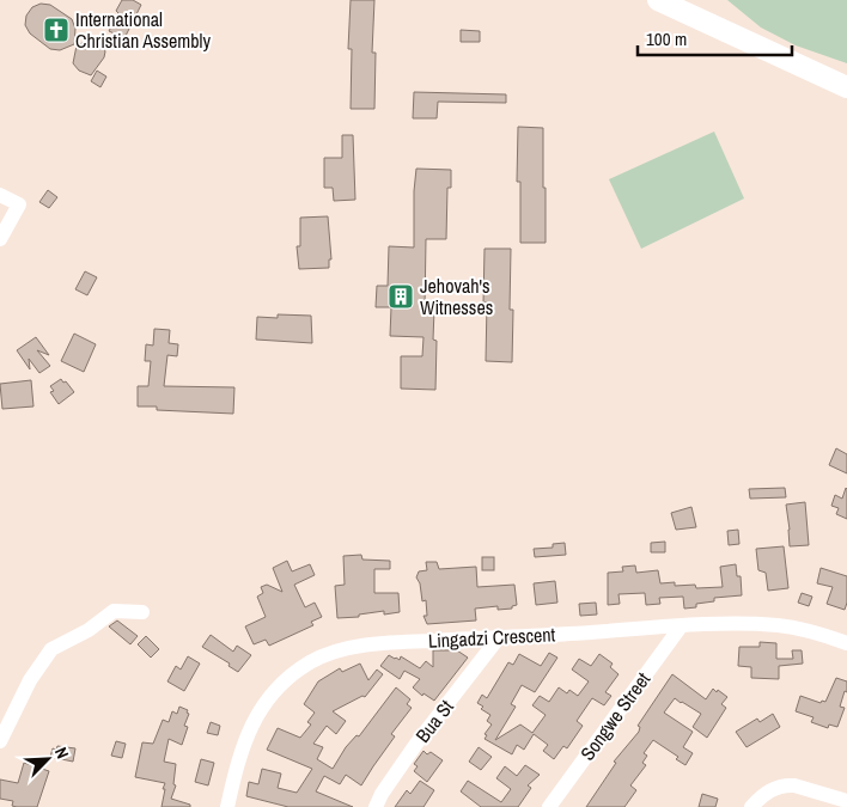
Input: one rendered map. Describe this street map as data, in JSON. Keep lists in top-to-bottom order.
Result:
{
  "streets": {
    "street": ["Lingadzi Crescent", "Songwe Street", "Bua St"]
  },
  "crossings": [
    ["Lingadzi Crescent", "Songwe Street"],
    ["Lingadzi Crescent", "Bua St"]
  ],
  "places": {
    "church": ["International Christian Assembly"],
    "building": ["Jehovah's Witnesses"]
  },
  "scale_bar": "100 m",
  "north": "top right"
}
